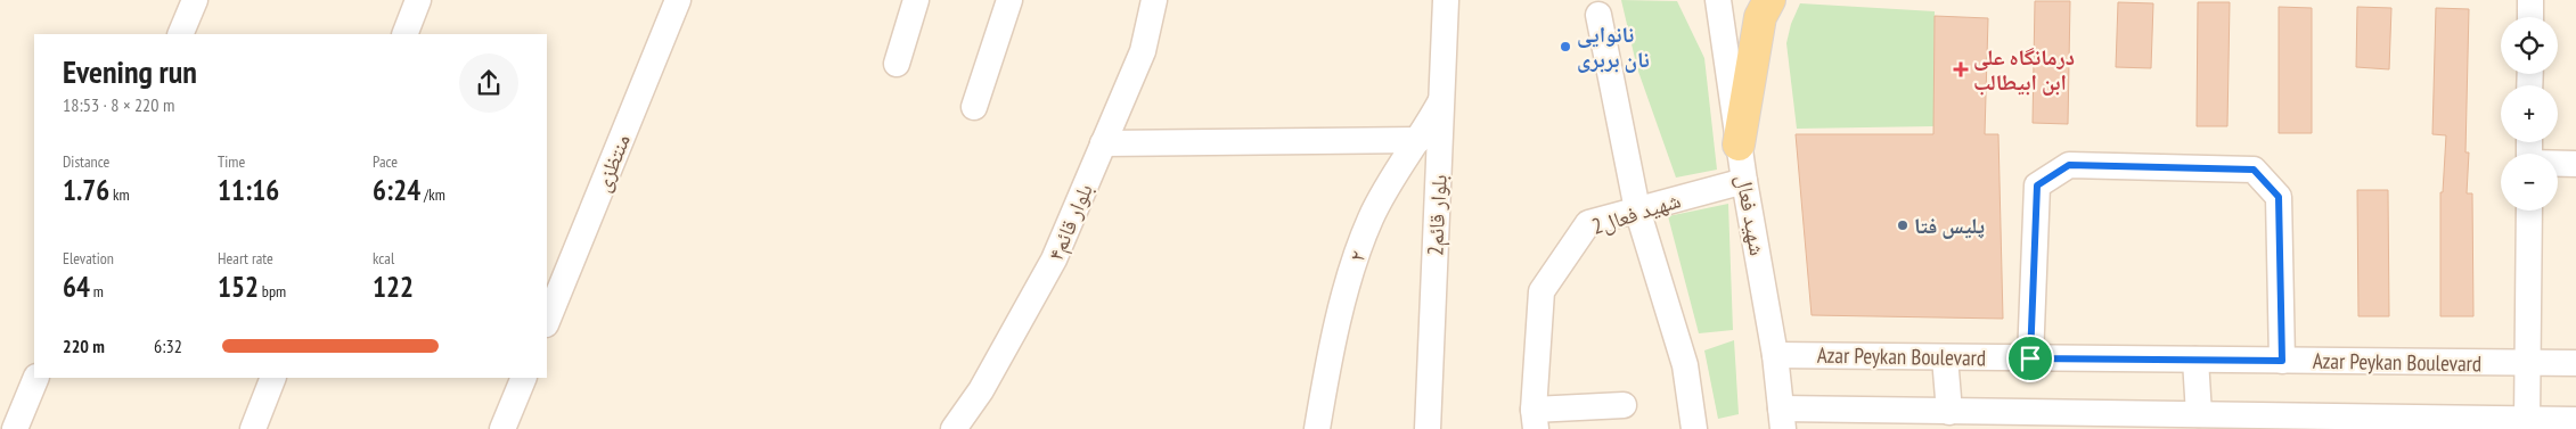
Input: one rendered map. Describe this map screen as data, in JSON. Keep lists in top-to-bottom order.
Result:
{
  "streets": {
    "street": [
      "منتظزی",
      "شهید فعال2",
      "2بلوار قائم",
      "شهید فعال",
      "بلوار قائم۴",
      "۲",
      "Azar Peykan Boulevard"
    ]
  },
  "crossings": [
    ["شهید فعال2", "شهید فعال"],
    ["2بلوار قائم", "۲"],
    ["شهید فعال", "Azar Peykan Boulevard"]
  ],
  "places": {
    "other": ["نانوایی نان بربری", "پلیس فتا"],
    "health": ["درمانگاه علی ابن ابیطالب"]
  },
  "page": {
    "map_buttons": ["+", "−"],
    "heading": ["Evening run", "18:53 · 8 × 220 m"],
    "stats": [
      ["Distance", "1.76 km"],
      ["Time", "11:16"],
      ["Pace", "6:24 /km"],
      ["Elevation", "64 m"],
      ["Heart rate", "152 bpm"],
      ["kcal", "122"]
    ],
    "list": [
      {
        "name": "220 m",
        "note": "6:32"
      }
    ]
  }
}
